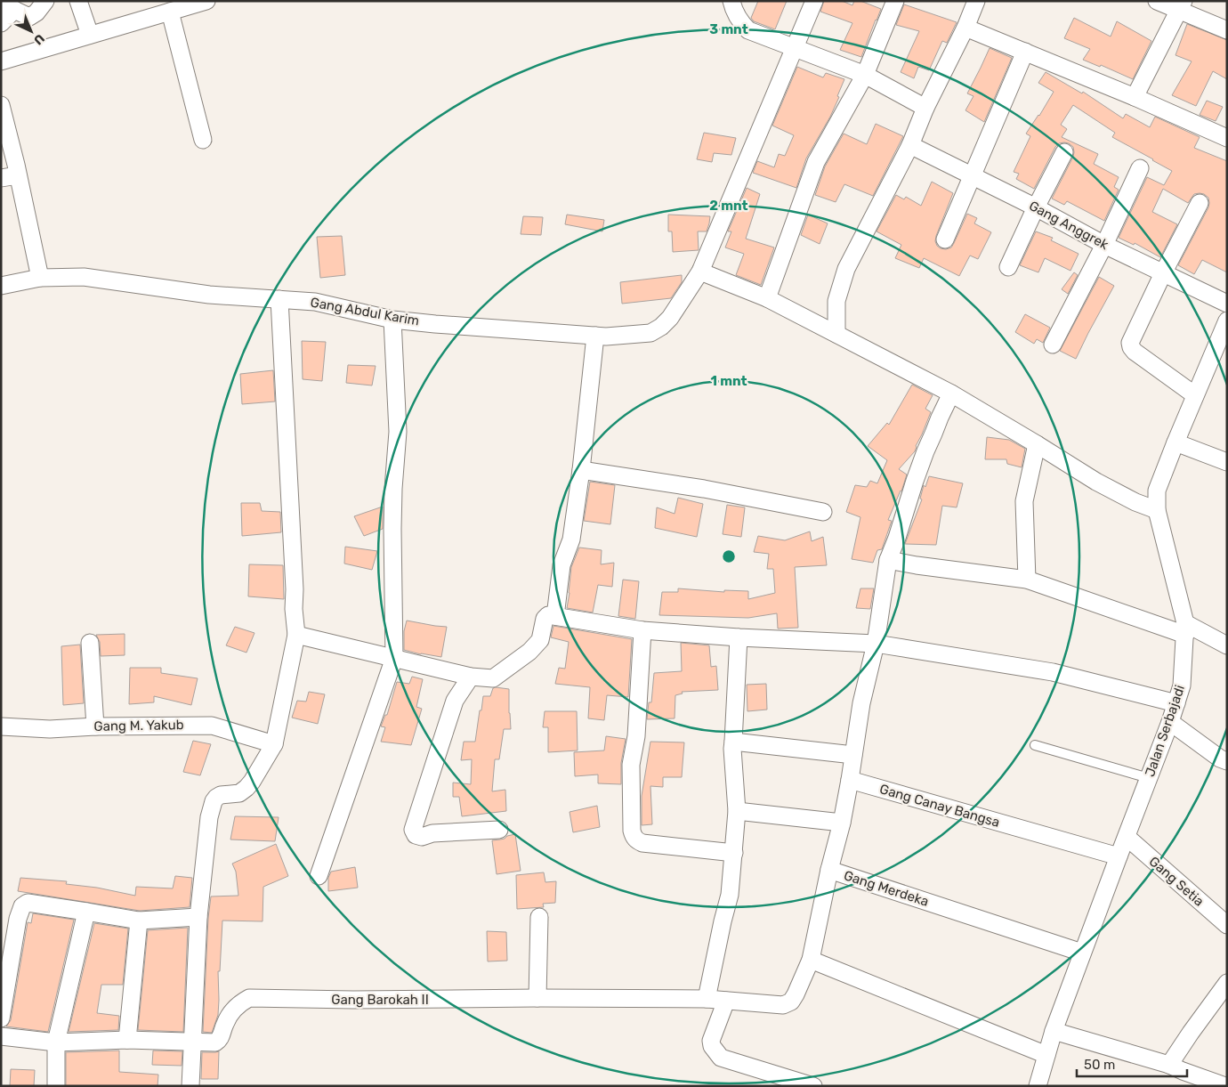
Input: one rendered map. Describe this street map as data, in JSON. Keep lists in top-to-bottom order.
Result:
{
  "streets": {
    "street": [
      "Gang Anggrek",
      "Gang Abdul Karim",
      "Gang M. Yakub",
      "Jalan Serbajadi",
      "Gang Canay Bangsa",
      "Gang Setia",
      "Gang Merdeka",
      "Gang Barokah II"
    ]
  },
  "crossings": [
    ["Jalan Serbajadi", "Gang Canay Bangsa"],
    ["Jalan Serbajadi", "Gang Setia"],
    ["Jalan Serbajadi", "Gang Merdeka"],
    ["Gang Merdeka", "Gang Barokah II"]
  ],
  "scale_bar": "50 m",
  "north": "bottom right",
  "rings": ["3 mnt", "2 mnt", "1 mnt"]
}
